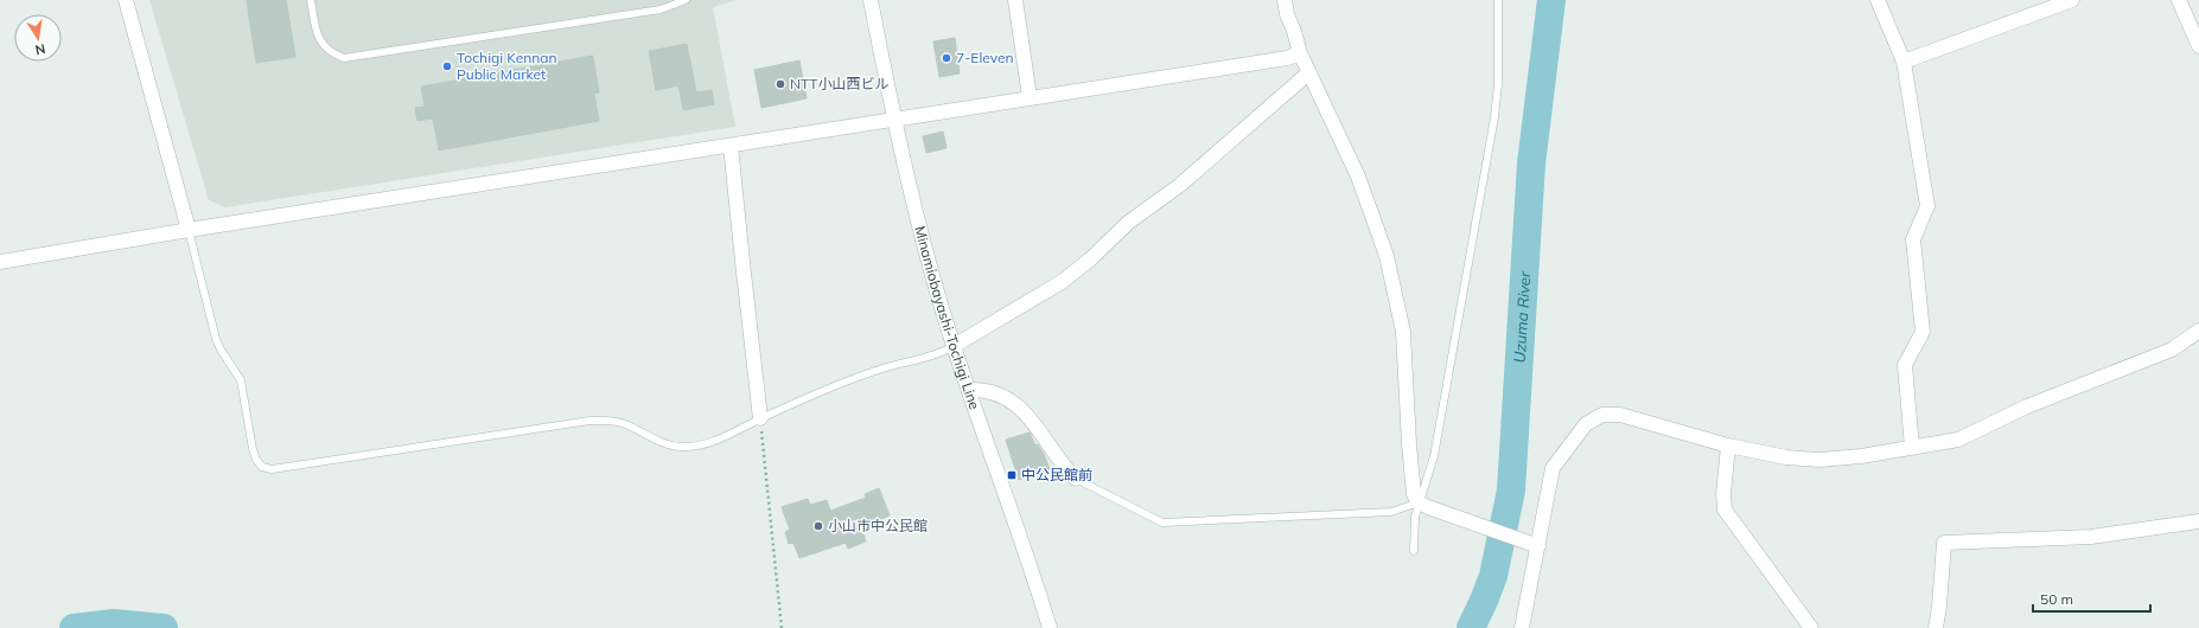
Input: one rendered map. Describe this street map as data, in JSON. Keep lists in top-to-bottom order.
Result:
{
  "streets": {
    "street": ["Minamiobayashi-Tochigi Line"]
  },
  "water": ["Uzuma River"],
  "places": {
    "other": [
      "7-Eleven",
      "Tochigi Kennan Public Market",
      "NTT小山西ビル",
      "小山市中公民館"
    ],
    "transit": ["中公民館前"]
  },
  "scale_bar": "50 m",
  "north": "bottom"
}
